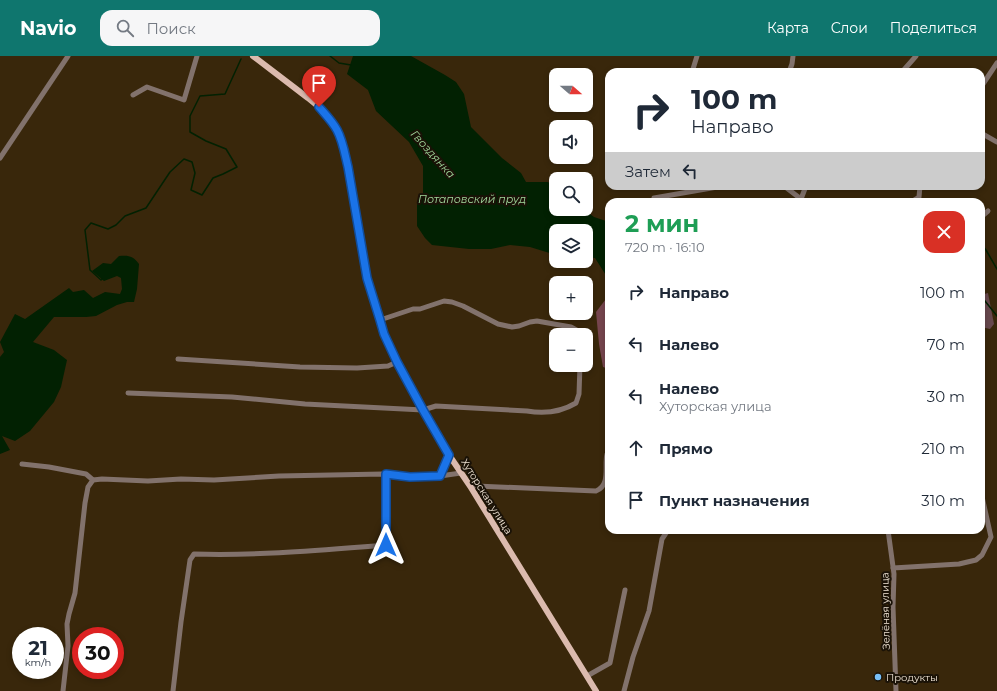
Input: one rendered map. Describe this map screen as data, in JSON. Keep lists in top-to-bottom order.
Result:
{
  "streets": {
    "main road": ["Хуторская улица"],
    "street": ["Зелёная улица"]
  },
  "water": ["Гвоздянка", "Потаповский пруд"],
  "places": ["Продукты"],
  "north": "right",
  "page": {
    "header": "Navio",
    "search": "Поиск",
    "nav": ["Карта", "Слои", "Поделиться"],
    "map_buttons": ["+", "−"],
    "turn": ["100 m", "Направо"],
    "then": "Затем",
    "heading": ["2 мин", "720 m · 16:10"],
    "list": [
      {
        "name": "Направо",
        "value": "100 m"
      },
      {
        "name": "Налево",
        "value": "70 m"
      },
      {
        "name": "Налево",
        "note": "Хуторская улица",
        "value": "30 m"
      },
      {
        "name": "Прямо",
        "value": "210 m"
      },
      {
        "name": "Пункт назначения",
        "value": "310 m"
      }
    ],
    "speed": "21 km/h",
    "limit": "30"
  }
}
